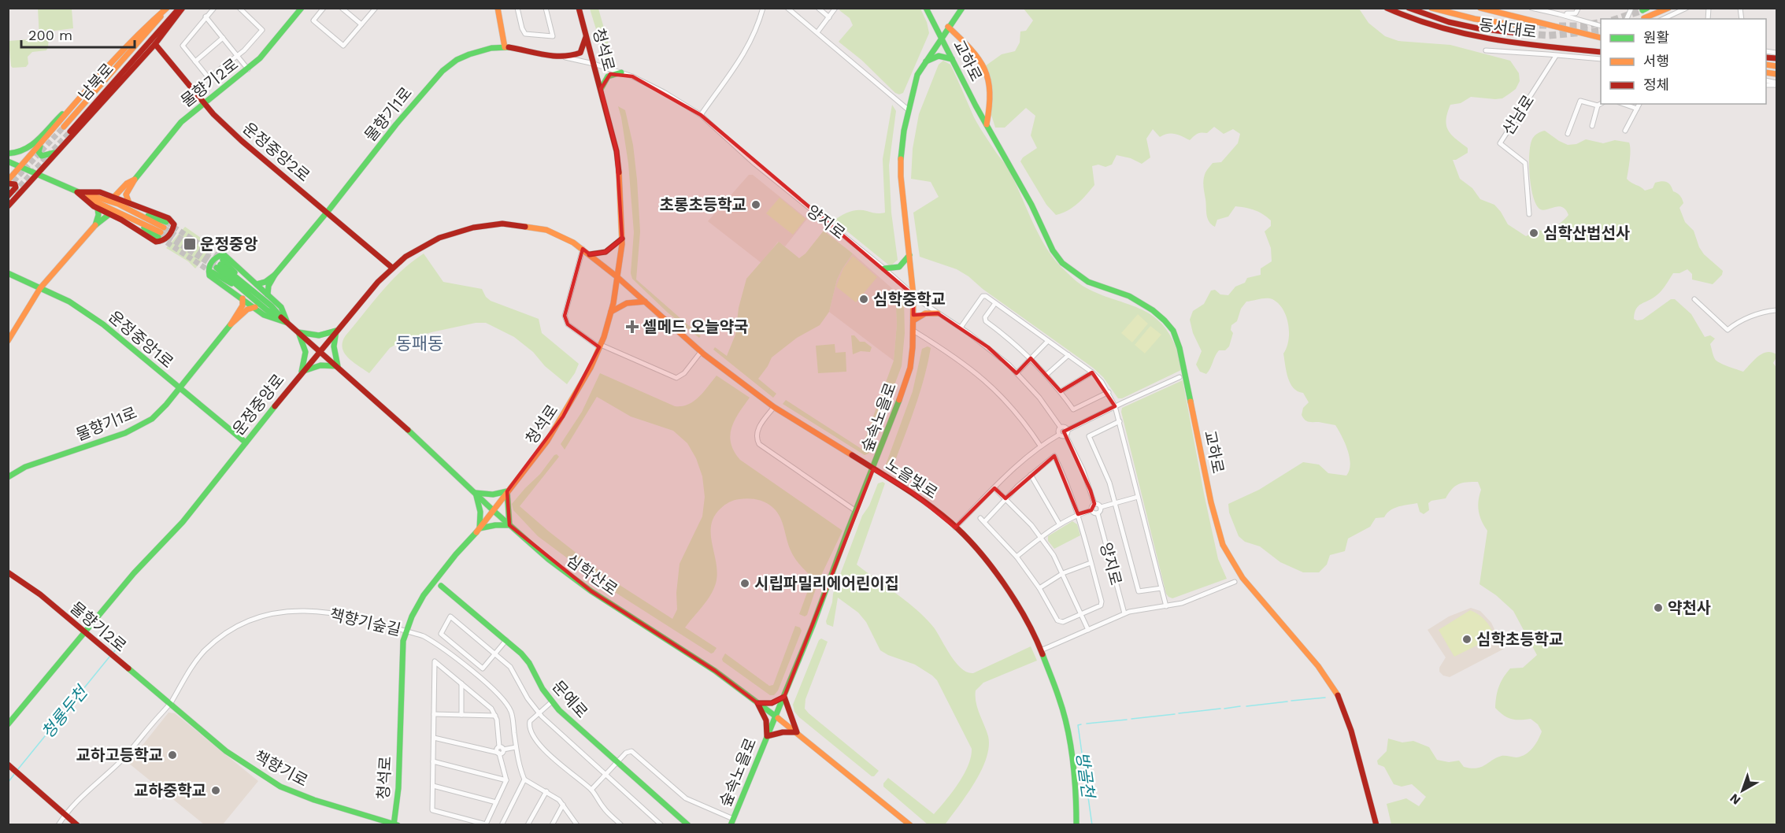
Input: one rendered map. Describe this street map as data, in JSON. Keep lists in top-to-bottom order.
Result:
{
  "streets": {
    "main road": [
      "동서대로",
      "청석로",
      "교하로",
      "남북로",
      "물향기2로",
      "물향기1로",
      "운정중앙2로",
      "운정중앙1로",
      "운정중앙로",
      "숲속노을로",
      "노을빛로",
      "심학산로",
      "문예로",
      "책향기로"
    ],
    "street": ["산남로", "양지로", "책향기숲길"]
  },
  "crossings": [
    ["청석로", "양지로"],
    ["청석로", "노을빛로"],
    ["청석로", "심학산로"],
    ["청석로", "책향기숲길"],
    ["청석로", "책향기로"],
    ["교하로", "숲속노을로"],
    ["물향기2로", "운정중앙2로"],
    ["물향기2로", "운정중앙로"],
    ["물향기2로", "책향기숲길"],
    ["물향기2로", "책향기로"],
    ["물향기1로", "운정중앙2로"],
    ["물향기1로", "양지로"],
    ["물향기1로", "운정중앙1로"],
    ["운정중앙2로", "운정중앙로"],
    ["양지로", "숲속노을로"],
    ["운정중앙1로", "운정중앙로"],
    ["운정중앙로", "노을빛로"],
    ["운정중앙로", "심학산로"],
    ["숲속노을로", "노을빛로"],
    ["숲속노을로", "심학산로"],
    ["책향기숲길", "책향기로"]
  ],
  "districts": ["동패동"],
  "water": ["청룡두천", "방골천"],
  "places": {
    "other": [
      "초롱초등학교",
      "심학산법선사",
      "심학중학교",
      "시립파밀리에어린이집",
      "약천사",
      "심학초등학교",
      "교하고등학교",
      "교하중학교"
    ],
    "transit": ["운정중앙"],
    "health": ["셀메드 오늘약국"]
  },
  "legend": ["원활", "서행", "정체"],
  "scale_bar": "200 m",
  "north": "bottom left"
}
